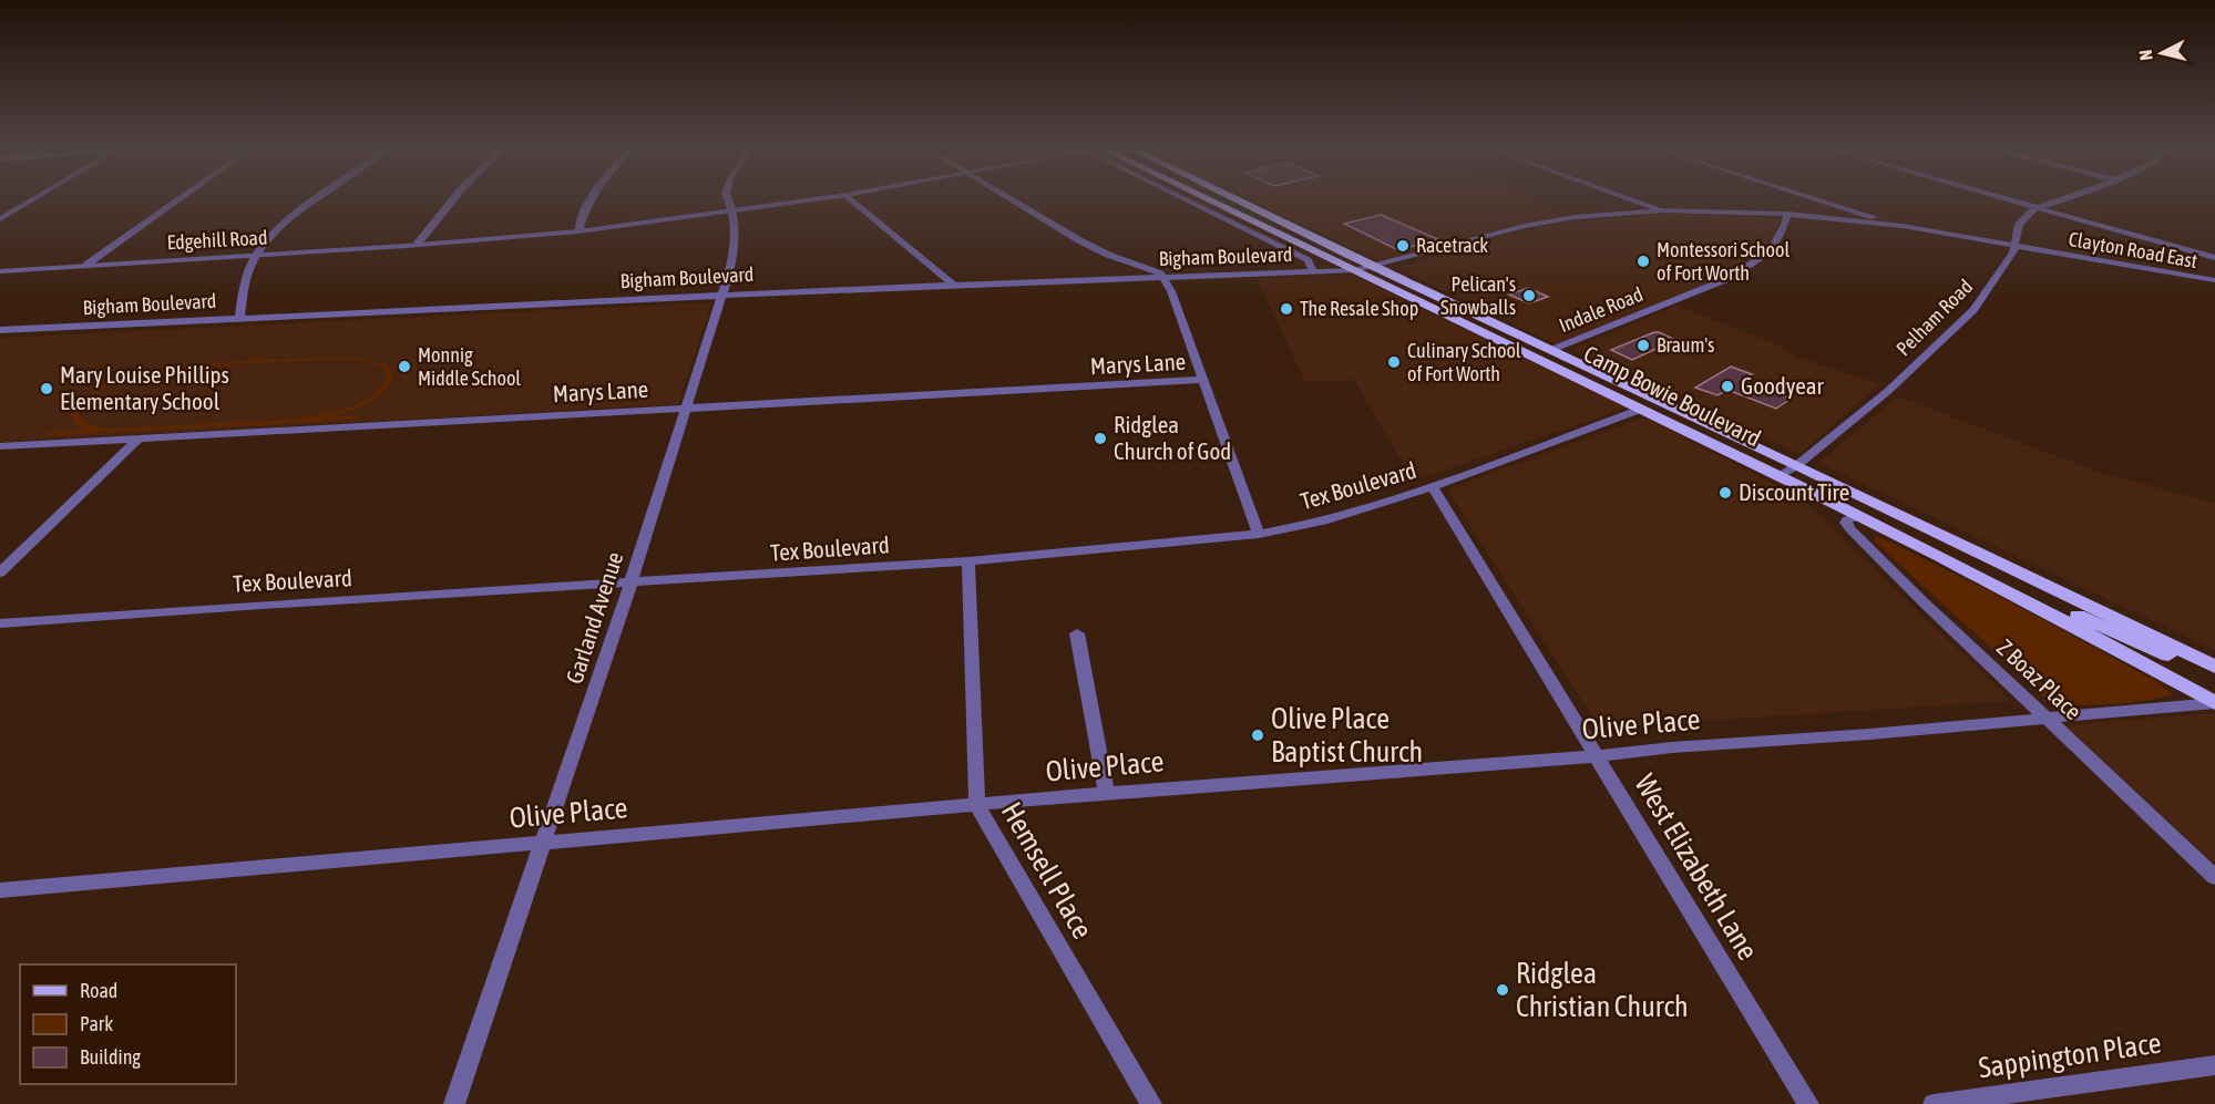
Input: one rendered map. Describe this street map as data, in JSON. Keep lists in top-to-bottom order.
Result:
{
  "streets": {
    "main road": ["Camp Bowie Boulevard"],
    "street": [
      "Edgehill Road",
      "Clayton Road East",
      "Bigham Boulevard",
      "Indale Road",
      "Pelham Road",
      "Marys Lane",
      "Tex Boulevard",
      "Garland Avenue",
      "Z Boaz Place",
      "Olive Place",
      "West Elizabeth Lane",
      "Hemsell Place",
      "Sappington Place"
    ]
  },
  "crossings": [
    ["Edgehill Road", "Garland Avenue"],
    ["Clayton Road East", "Bigham Boulevard"],
    ["Clayton Road East", "Indale Road"],
    ["Clayton Road East", "Pelham Road"],
    ["Clayton Road East", "Camp Bowie Boulevard"],
    ["Bigham Boulevard", "Camp Bowie Boulevard"],
    ["Bigham Boulevard", "Garland Avenue"],
    ["Indale Road", "Camp Bowie Boulevard"],
    ["Pelham Road", "Camp Bowie Boulevard"],
    ["Marys Lane", "Garland Avenue"],
    ["Camp Bowie Boulevard", "Tex Boulevard"],
    ["Camp Bowie Boulevard", "Z Boaz Place"],
    ["Camp Bowie Boulevard", "Olive Place"],
    ["Tex Boulevard", "Garland Avenue"],
    ["Tex Boulevard", "West Elizabeth Lane"],
    ["Tex Boulevard", "Hemsell Place"],
    ["Garland Avenue", "Olive Place"],
    ["Z Boaz Place", "Olive Place"],
    ["Olive Place", "West Elizabeth Lane"],
    ["Olive Place", "Hemsell Place"]
  ],
  "places": [
    "Racetrack",
    "Montessori School of Fort Worth",
    "Pelican's Snowballs",
    "The Resale Shop",
    "Braum's",
    "Culinary School of Fort Worth",
    "Monnig Middle School",
    "Goodyear",
    "Mary Louise Phillips Elementary School",
    "Ridglea Church of God",
    "Discount Tire",
    "Olive Place Baptist Church",
    "Ridglea Christian Church"
  ],
  "legend": ["Road", "Park", "Building"],
  "north": "left"
}
